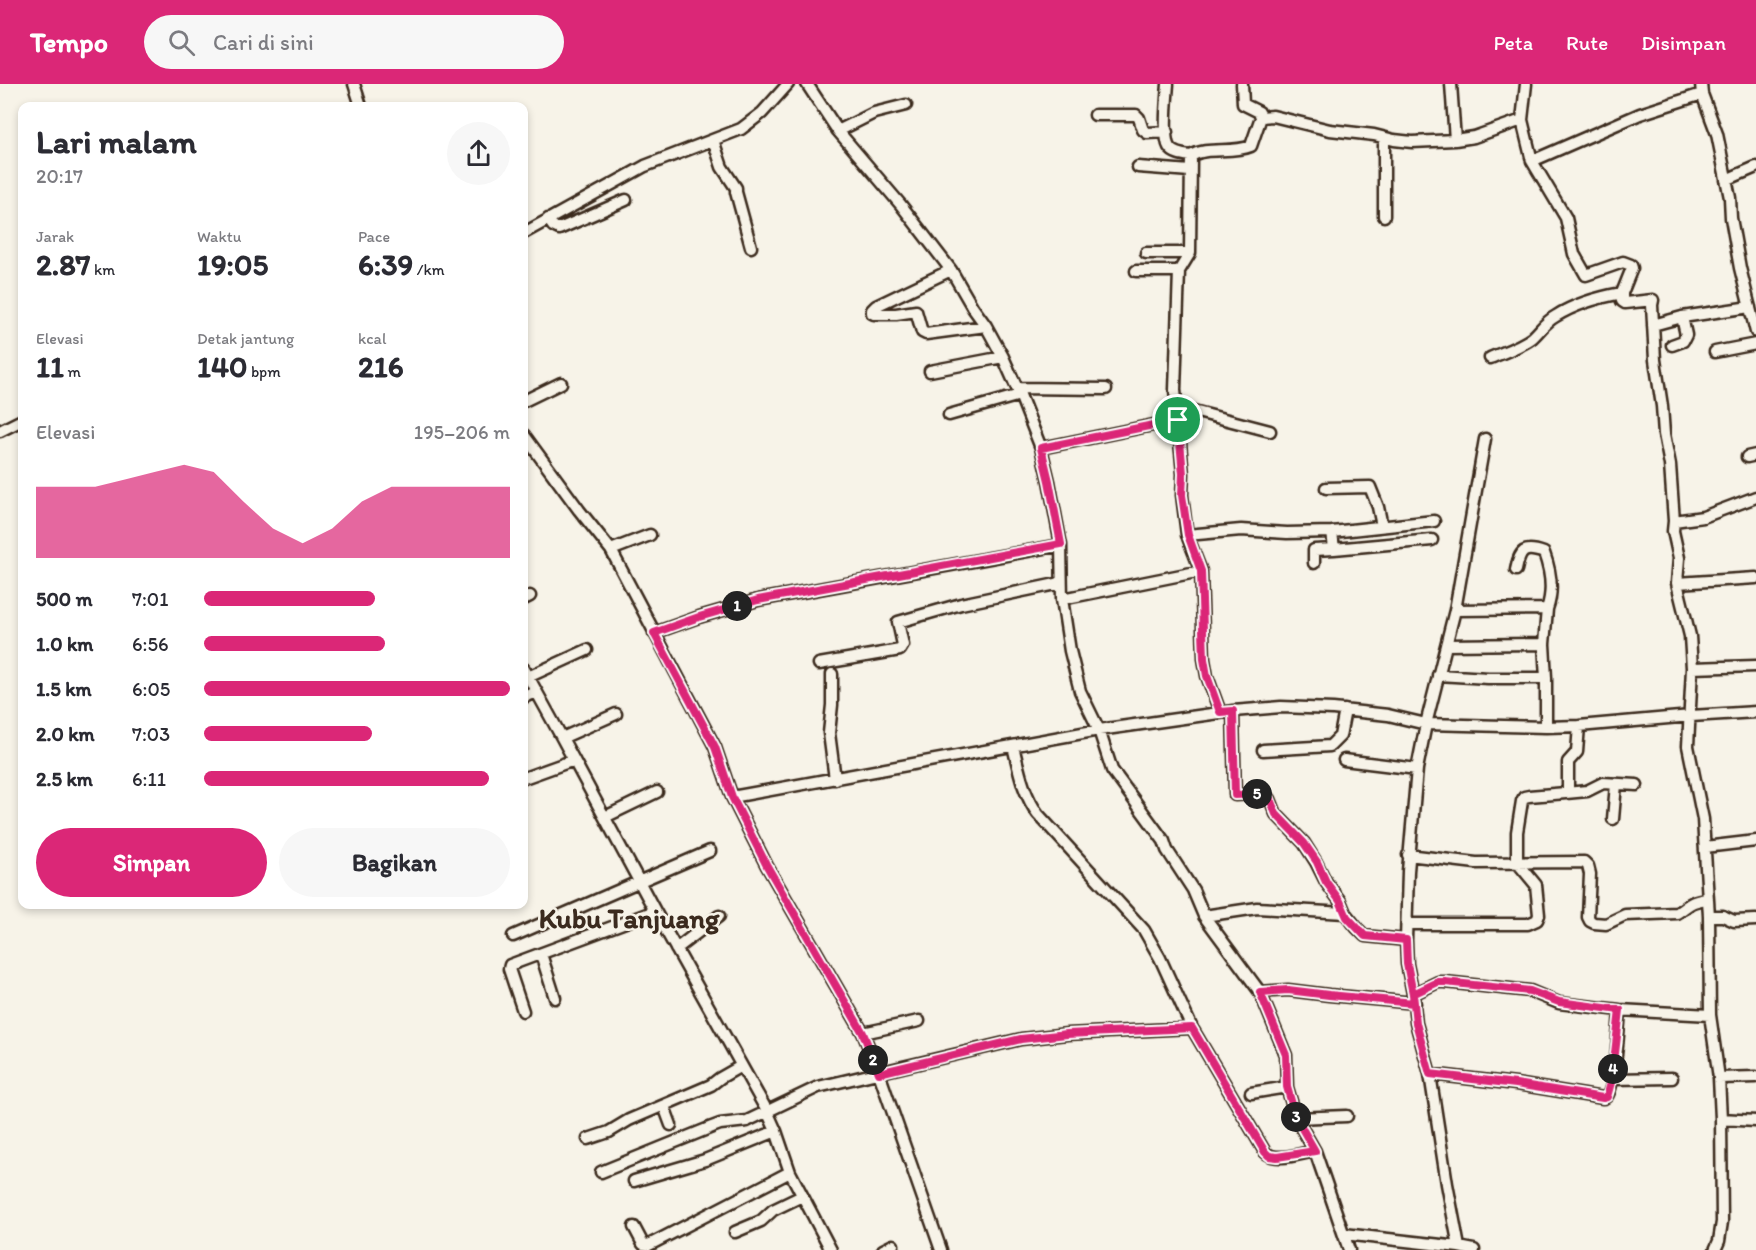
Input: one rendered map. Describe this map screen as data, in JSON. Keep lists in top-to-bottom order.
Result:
{
  "districts": ["Kubu Tanjuang"],
  "page": {
    "header": "Tempo",
    "search": "Cari di sini",
    "nav": ["Peta", "Rute", "Disimpan"],
    "heading": ["Lari malam", "20:17"],
    "stats": [
      ["Jarak", "2.87 km"],
      ["Waktu", "19:05"],
      ["Pace", "6:39 /km"],
      ["Elevasi", "11 m"],
      ["Detak jantung", "140 bpm"],
      ["kcal", "216"]
    ],
    "chart": ["Elevasi", "195–206 m"],
    "list": [
      {
        "name": "500 m",
        "note": "7:01"
      },
      {
        "name": "1.0 km",
        "note": "6:56"
      },
      {
        "name": "1.5 km",
        "note": "6:05"
      },
      {
        "name": "2.0 km",
        "note": "7:03"
      },
      {
        "name": "2.5 km",
        "note": "6:11"
      }
    ],
    "pins": [
      "1",
      "5",
      "2",
      "4",
      "3"
    ],
    "buttons": ["Simpan", "Bagikan"]
  }
}
